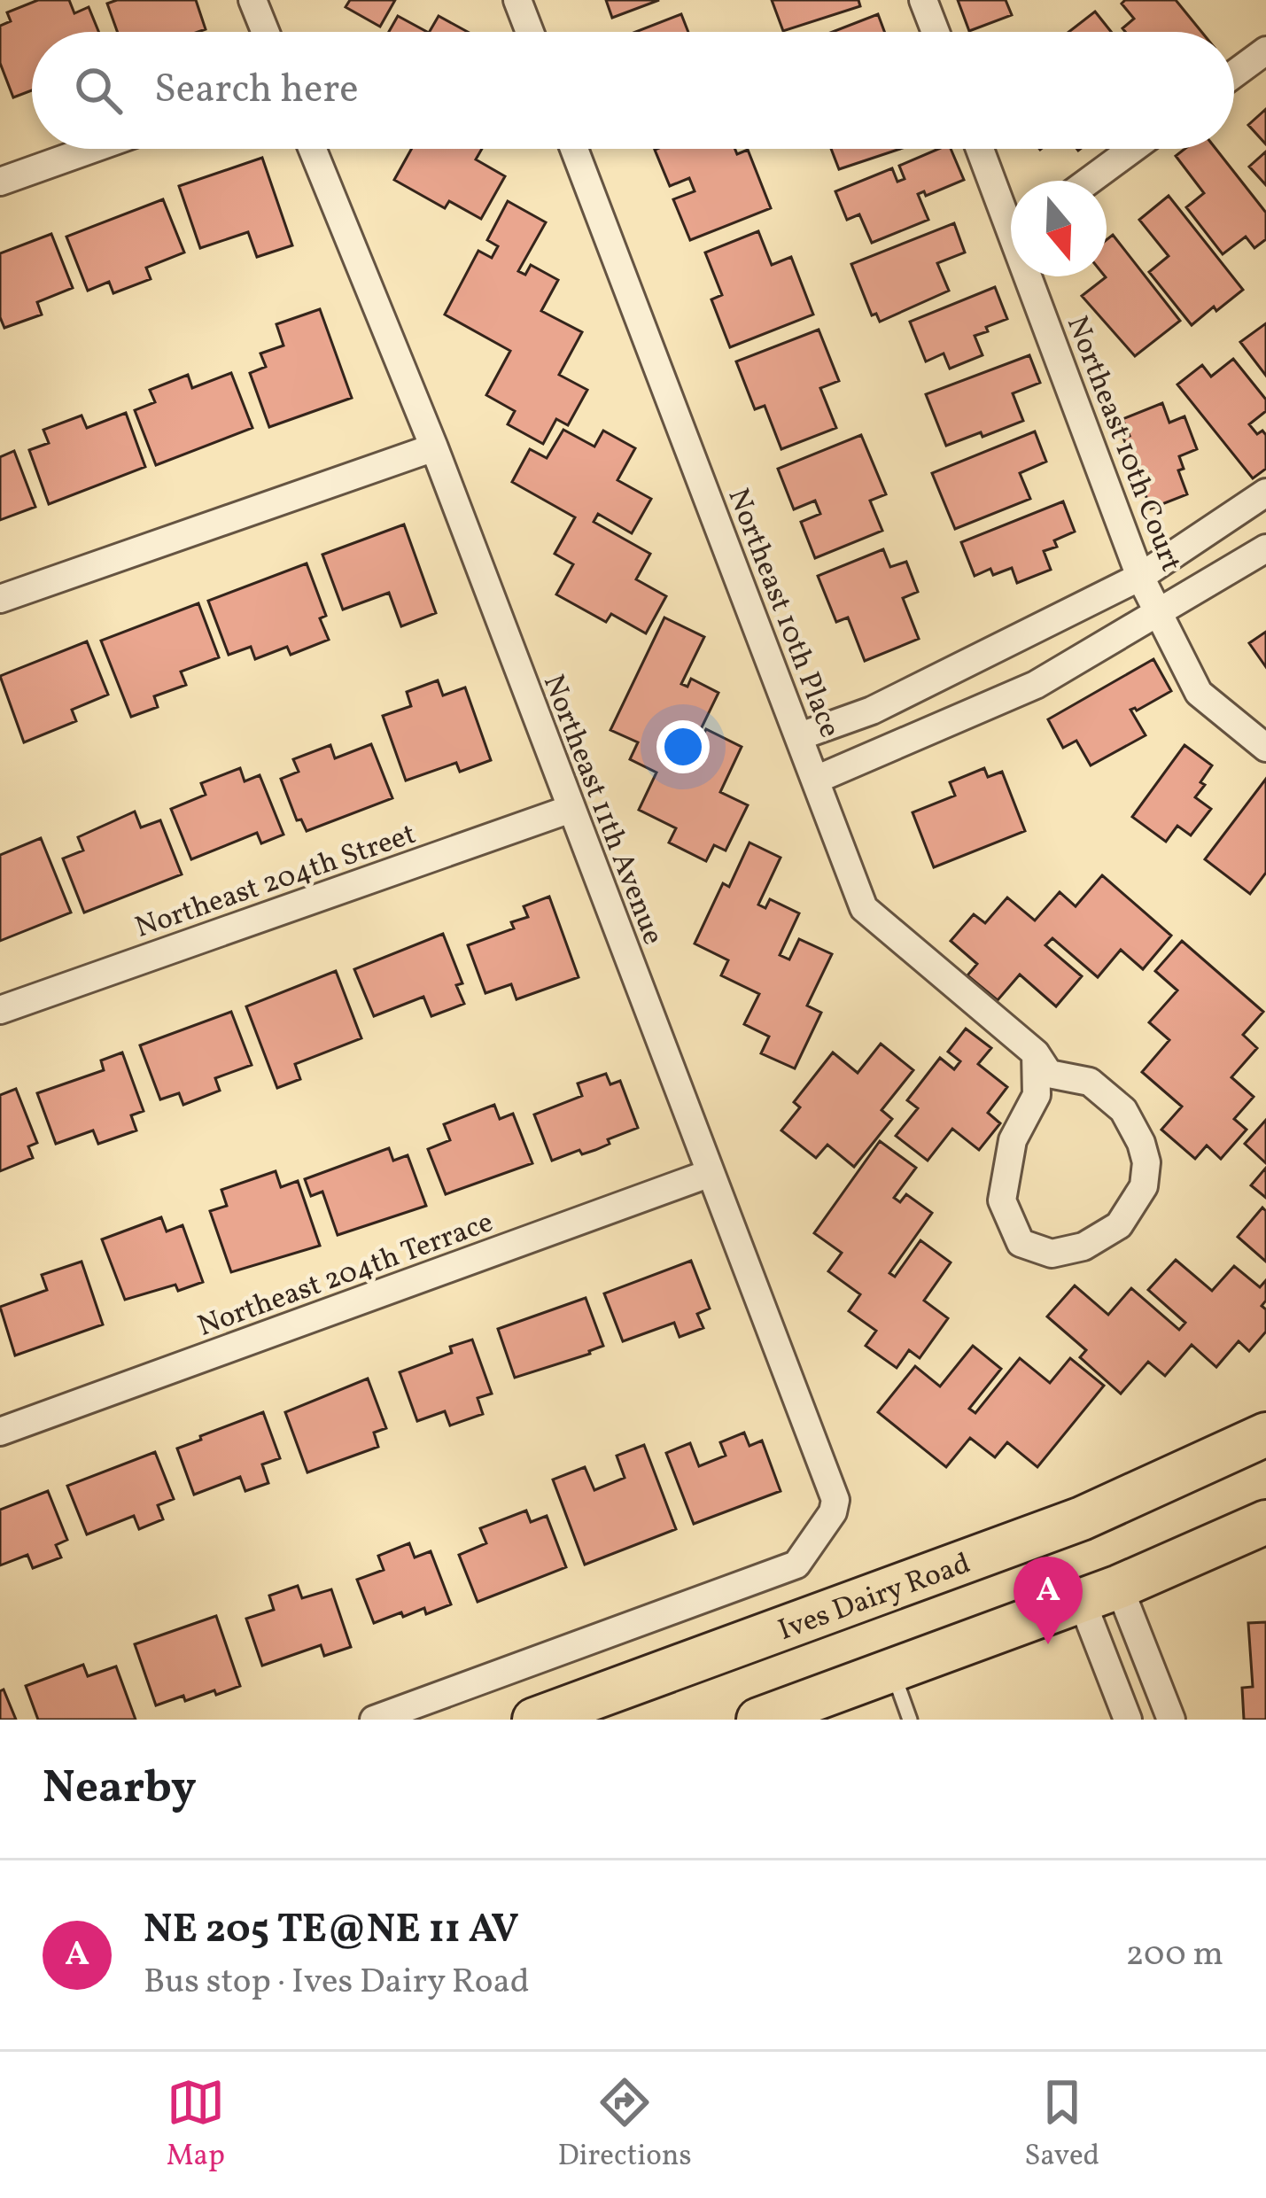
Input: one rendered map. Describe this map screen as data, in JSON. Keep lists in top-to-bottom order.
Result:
{
  "streets": {
    "main road": ["Ives Dairy Road"],
    "street": [
      "Northeast 10th Court",
      "Northeast 10th Place",
      "Northeast 11th Avenue",
      "Northeast 204th Street",
      "Northeast 204th Terrace"
    ]
  },
  "crossings": [
    ["Northeast 11th Avenue", "Northeast 204th Street"],
    ["Northeast 11th Avenue", "Northeast 204th Terrace"]
  ],
  "north": "bottom",
  "page": {
    "search": "Search here",
    "pins": "A",
    "heading": "Nearby",
    "list": [
      {
        "mark": "A",
        "name": "NE 205 TE@NE 11 AV",
        "note": "Bus stop · Ives Dairy Road",
        "value": "200 m"
      }
    ],
    "nav": ["Map", "Directions", "Saved"]
  }
}
